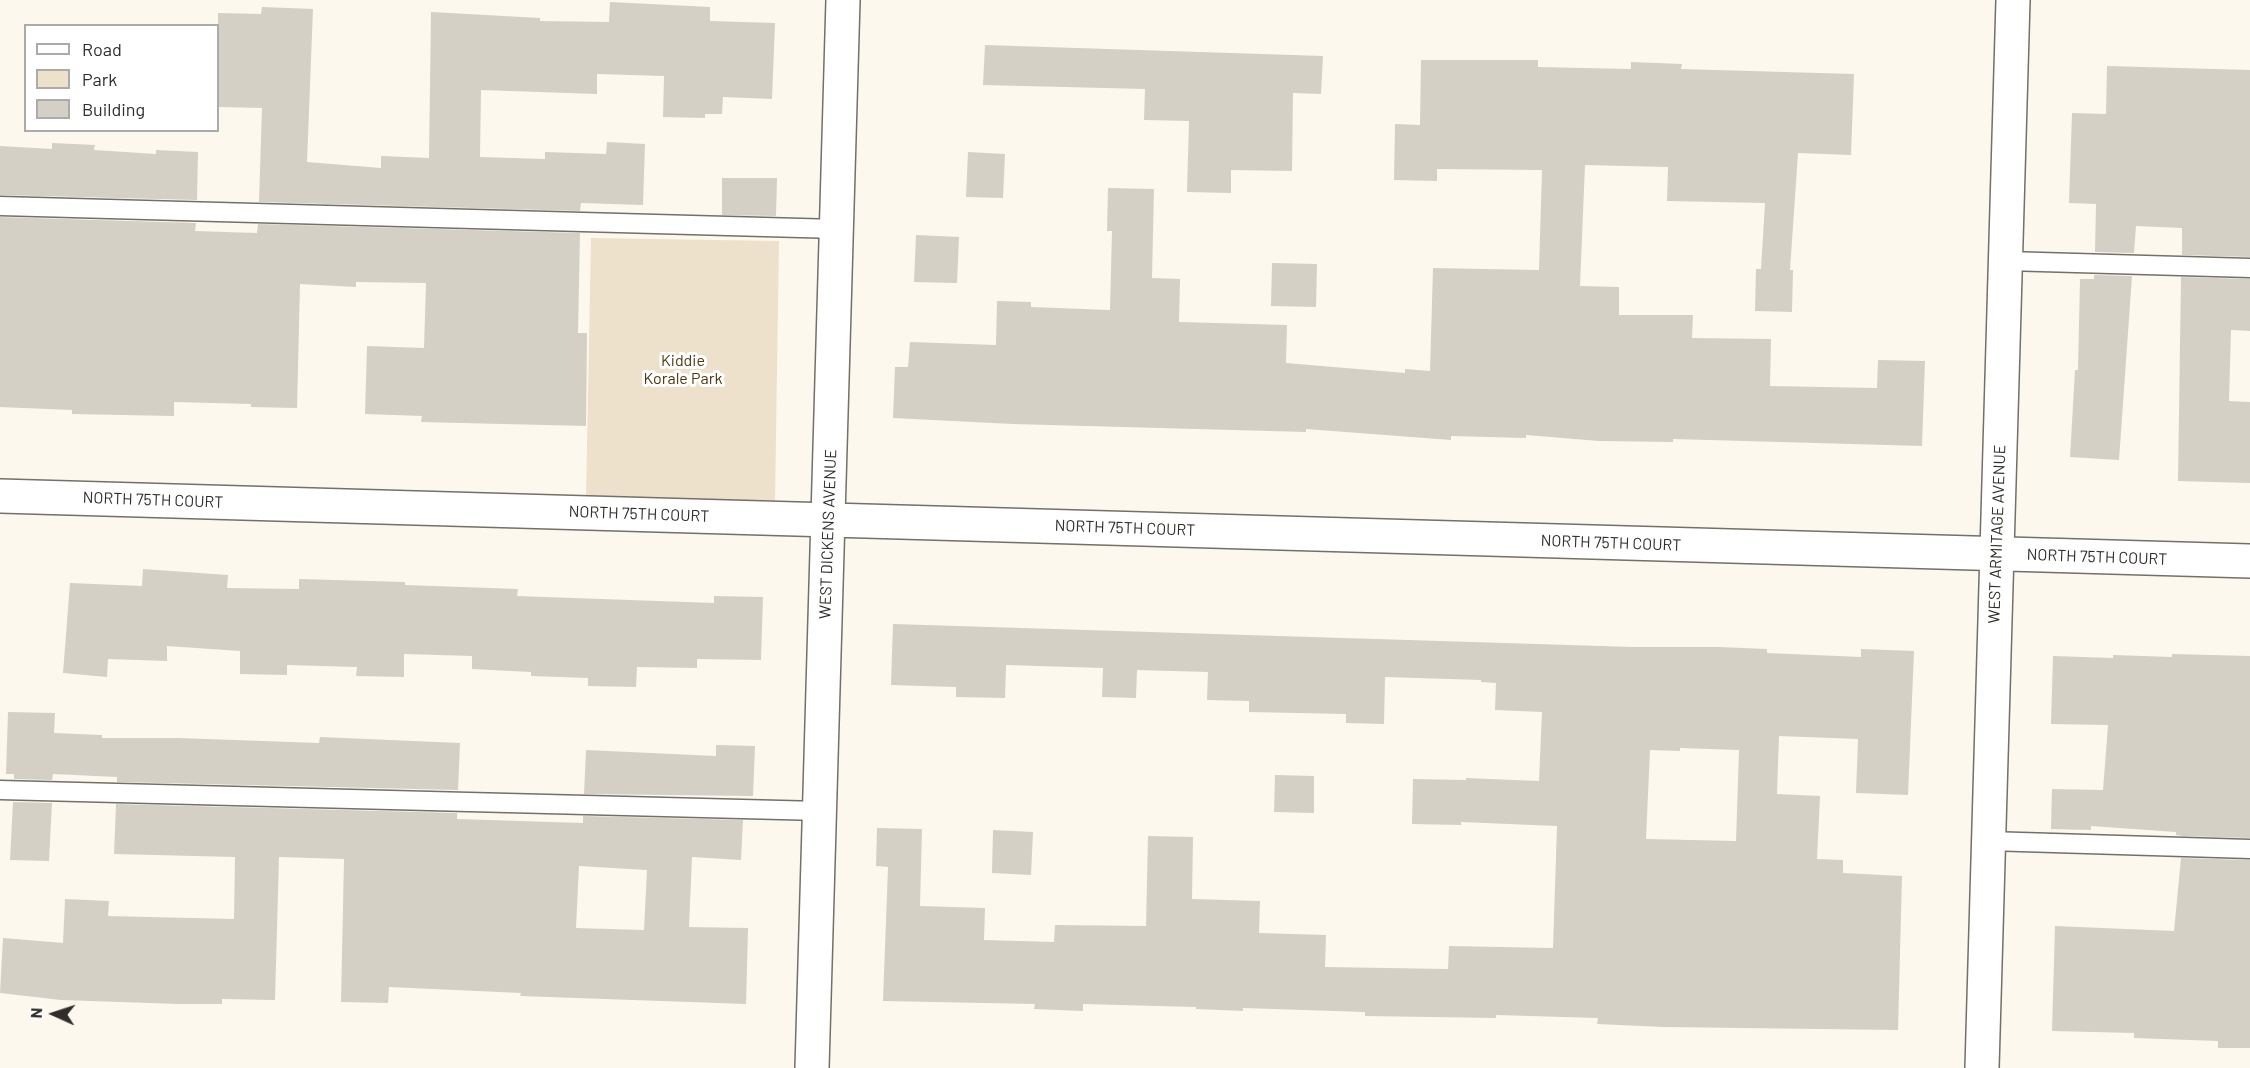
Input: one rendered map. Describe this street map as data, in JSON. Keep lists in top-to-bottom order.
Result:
{
  "streets": {
    "street": ["NORTH 75TH COURT", "WEST DICKENS AVENUE", "WEST ARMITAGE AVENUE"]
  },
  "crossings": [
    ["NORTH 75TH COURT", "WEST DICKENS AVENUE"],
    ["NORTH 75TH COURT", "WEST ARMITAGE AVENUE"]
  ],
  "parks": ["Kiddie Korale Park"],
  "legend": ["Road", "Park", "Building"],
  "north": "left"
}
